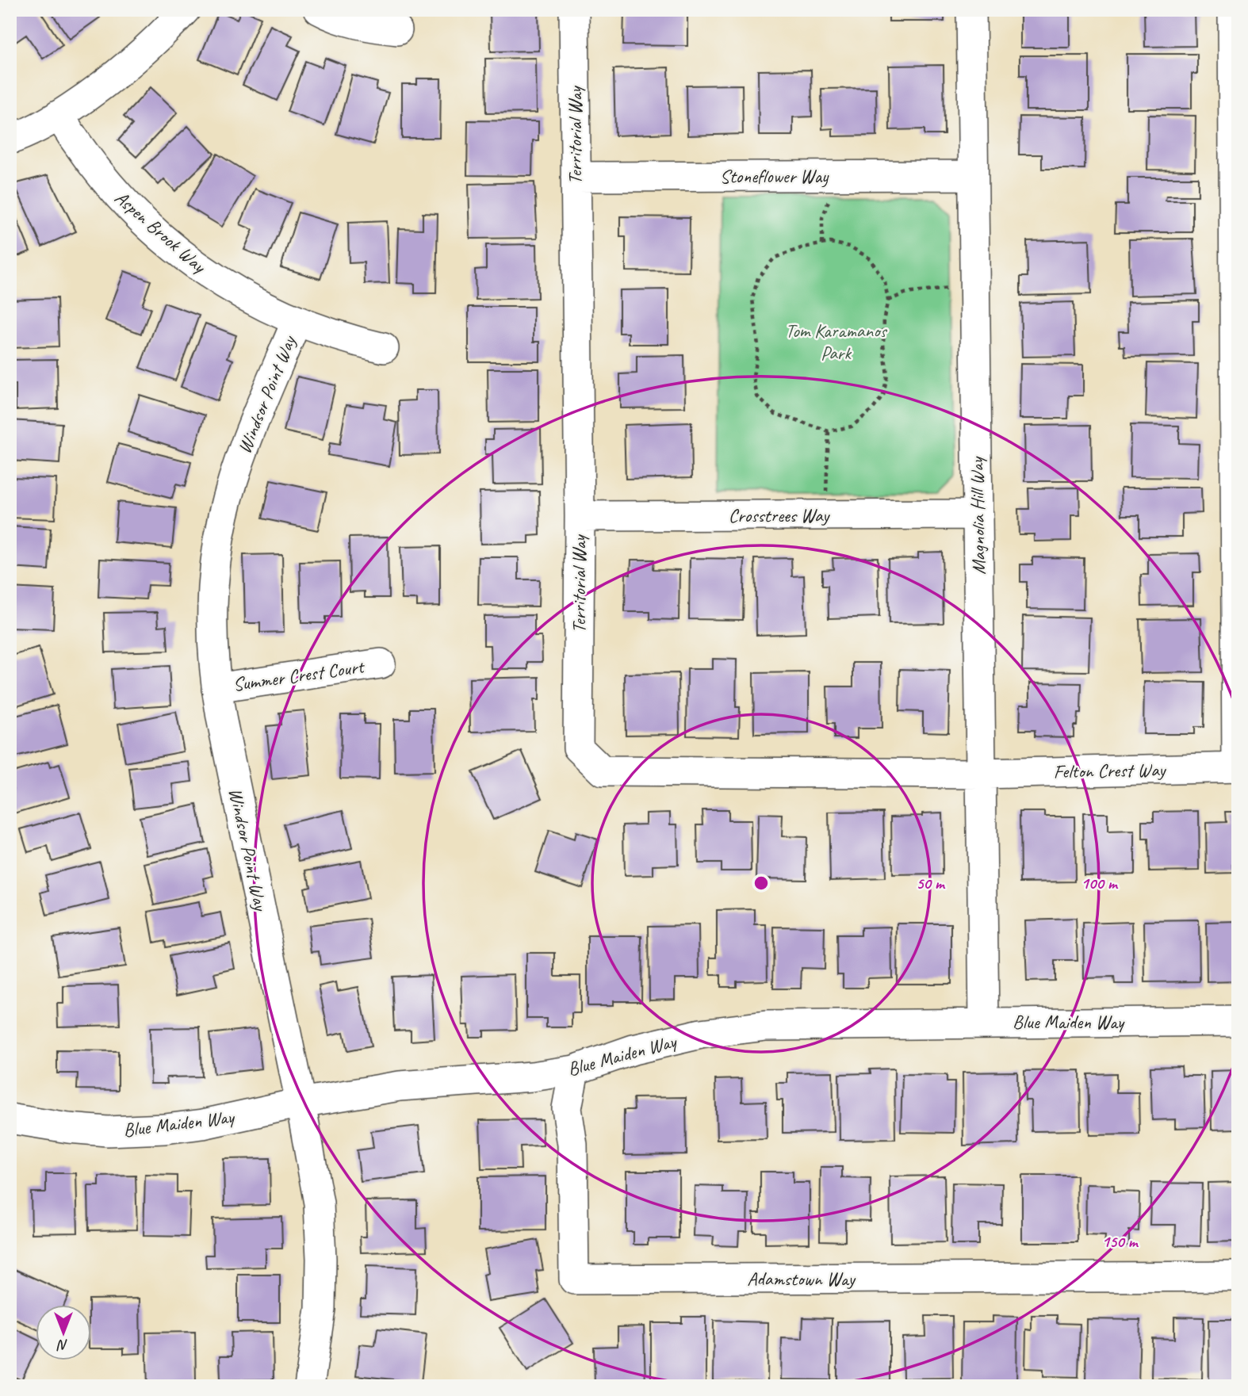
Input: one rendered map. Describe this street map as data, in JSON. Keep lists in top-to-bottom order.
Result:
{
  "streets": {
    "street": [
      "Territorial Way",
      "Stoneflower Way",
      "Aspen Brook Way",
      "Windsor Point Way",
      "Crosstrees Way",
      "Magnolia Hill Way",
      "Summer Crest Court",
      "Felton Crest Way",
      "Blue Maiden Way",
      "Adamstown Way"
    ]
  },
  "crossings": [
    ["Territorial Way", "Stoneflower Way"],
    ["Territorial Way", "Crosstrees Way"],
    ["Territorial Way", "Magnolia Hill Way"],
    ["Territorial Way", "Felton Crest Way"],
    ["Stoneflower Way", "Magnolia Hill Way"],
    ["Aspen Brook Way", "Windsor Point Way"],
    ["Windsor Point Way", "Summer Crest Court"],
    ["Windsor Point Way", "Blue Maiden Way"],
    ["Crosstrees Way", "Magnolia Hill Way"],
    ["Magnolia Hill Way", "Felton Crest Way"],
    ["Magnolia Hill Way", "Blue Maiden Way"],
    ["Blue Maiden Way", "Adamstown Way"]
  ],
  "parks": ["Tom Karamanos Park"],
  "north": "bottom",
  "rings": ["50 m", "100 m", "150 m"]
}
